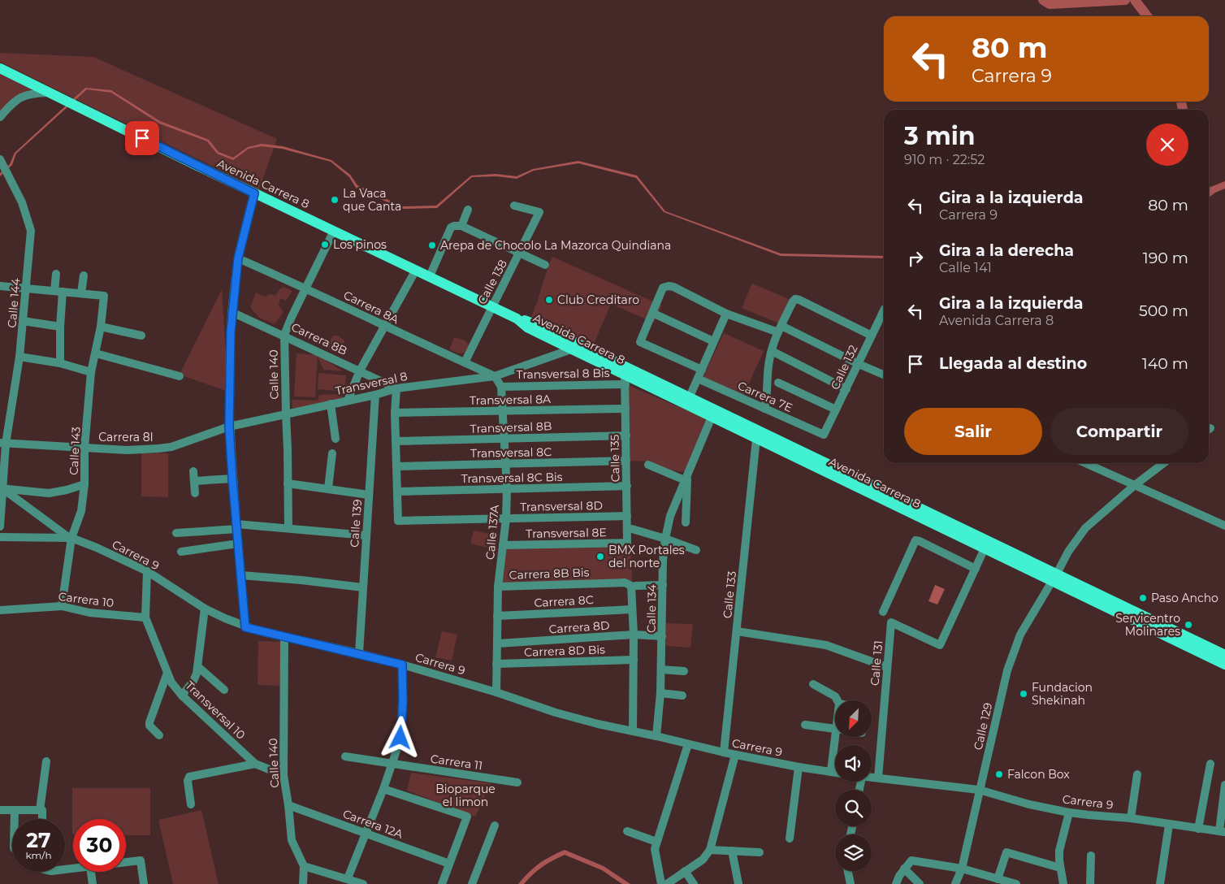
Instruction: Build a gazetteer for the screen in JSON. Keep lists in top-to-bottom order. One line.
{"streets":{"main road":["Avenida Carrera 8"],"street":["Calle 138","Calle 144","Carrera 8A","Carrera 8B","Calle 132","Transversal 8 Bis","Calle 140","Transversal 8","Carrera 7E","Transversal 8A","Transversal 8B","Carrera 8I","Calle 143","Transversal 8C","Calle 135","Transversal 8C Bis","Transversal 8D","Calle 139","Calle 137A","Transversal 8E","Carrera 9","Carrera 8B Bis","Calle 133","Carrera 10","Carrera 8C","Calle 134","Carrera 8D","Carrera 8D Bis","Calle 131","Transversal 10","Calle 129","Carrera 11","Carrera 12A"]},"crossings":[["Avenida Carrera 8","Calle 138"],["Avenida Carrera 8","Transversal 8 Bis"],["Avenida Carrera 8","Calle 140"],["Avenida Carrera 8","Transversal 8"],["Avenida Carrera 8","Calle 135"],["Avenida Carrera 8","Calle 133"],["Avenida Carrera 8","Calle 134"],["Avenida Carrera 8","Calle 129"],["Calle 138","Carrera 8A"],["Calle 144","Carrera 8I"],["Carrera 8A","Calle 140"],["Carrera 8A","Transversal 8"],["Carrera 8A","Calle 137A"],["Carrera 8B","Calle 140"],["Carrera 8B","Transversal 8"],["Calle 132","Carrera 7E"],["Transversal 8 Bis","Calle 135"],["Transversal 8 Bis","Calle 137A"],["Calle 140","Transversal 8"],["Calle 140","Carrera 9"],["Calle 140","Transversal 10"],["Calle 140","Carrera 12A"],["Transversal 8","Carrera 8I"],["Transversal 8","Calle 139"],["Transversal 8","Calle 137A"],["Transversal 8A","Calle 135"],["Transversal 8A","Calle 137A"],["Transversal 8B","Calle 135"],["Transversal 8B","Calle 137A"],["Carrera 8I","Calle 143"],["Calle 143","Carrera 9"],["Calle 143","Carrera 10"],["Transversal 8C","Calle 135"],["Transversal 8C","Calle 137A"],["Calle 135","Transversal 8C Bis"],["Calle 135","Transversal 8D"],["Calle 135","Transversal 8E"],["Transversal 8C Bis","Transversal 8D"],["Transversal 8C Bis","Calle 137A"],["Transversal 8D","Calle 137A"],["Calle 139","Carrera 9"],["Calle 137A","Transversal 8E"],["Calle 137A","Carrera 9"],["Calle 137A","Carrera 8B Bis"],["Calle 137A","Carrera 8C"],["Calle 137A","Carrera 8D"],["Calle 137A","Carrera 8D Bis"],["Carrera 9","Calle 133"],["Carrera 9","Calle 134"],["Carrera 9","Calle 131"],["Carrera 9","Calle 129"],["Carrera 8B Bis","Carrera 8C"],["Carrera 10","Transversal 10"],["Calle 134","Carrera 8D"]],"parks":["Bioparque el limon"],"places":["La Vaca que Canta","Los pinos","Arepa de Chocolo La Mazorca Quindiana","Club Creditaro","BMX Portales del norte","Paso Ancho","Servicentro Molinares","Fundacion Shekinah","Falcon Box"],"north":"bottom left","page":{"turn":["80 m","Carrera 9"],"heading":["3 min","910 m · 22:52"],"list":[{"name":"Gira a la izquierda","note":"Carrera 9","value":"80 m"},{"name":"Gira a la derecha","note":"Calle 141","value":"190 m"},{"name":"Gira a la izquierda","note":"Avenida Carrera 8","value":"500 m"},{"name":"Llegada al destino","value":"140 m"}],"buttons":["Salir","Compartir"],"speed":"27 km/h","limit":"30"}}
